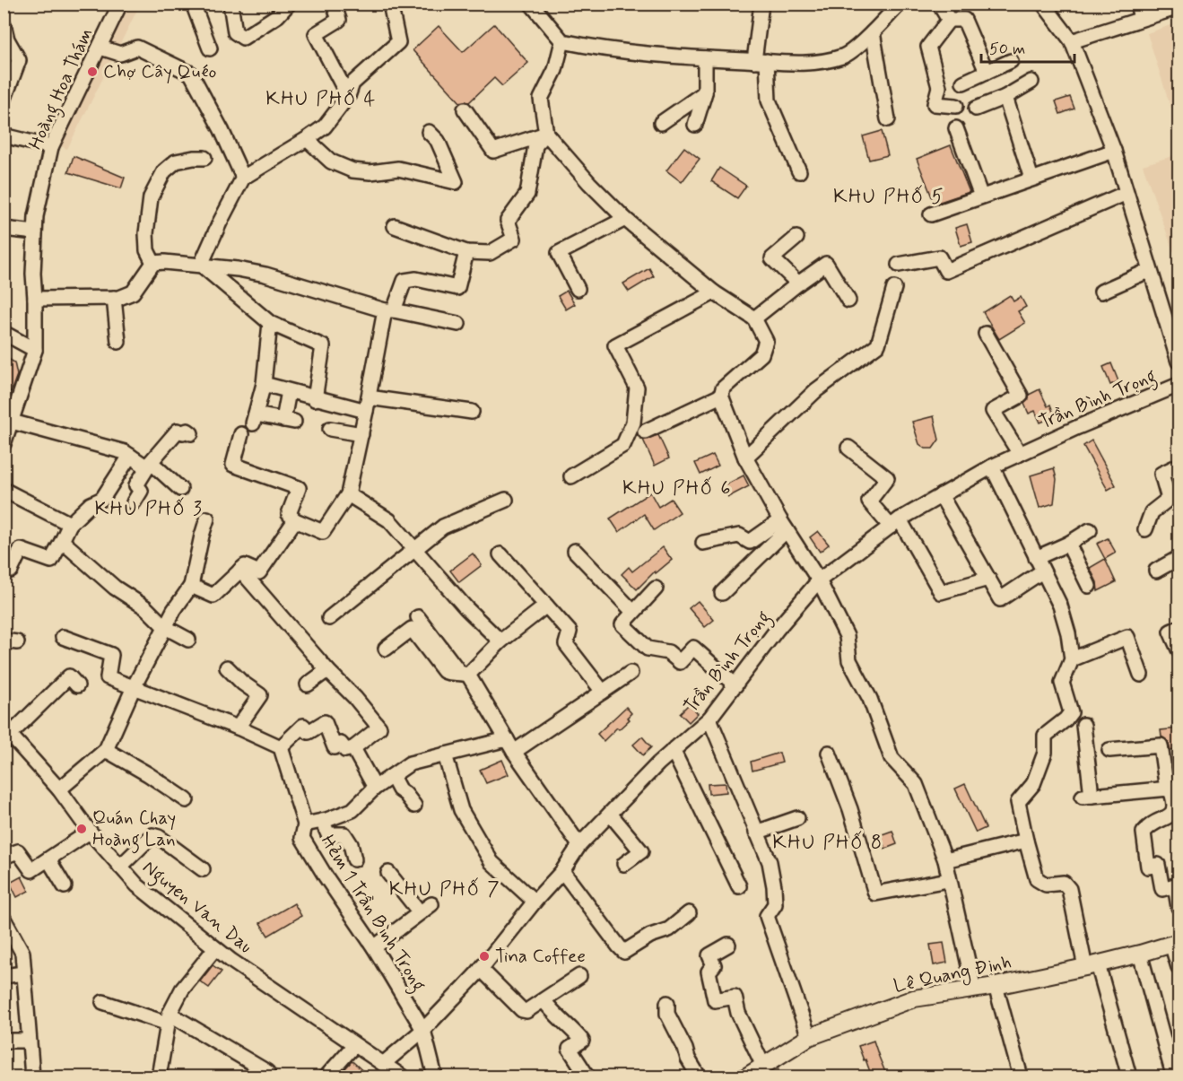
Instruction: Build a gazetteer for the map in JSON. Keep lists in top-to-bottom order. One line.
{"streets":{"main road":["Lê Quang Định"],"street":["Hoàng Hoa Thám","Trần Bình Trọng","Nguyen Van Dau","Hẻm 1 Trần Bình Trọng"]},"crossings":[["Trần Bình Trọng","Nguyen Van Dau"],["Trần Bình Trọng","Hẻm 1 Trần Bình Trọng"]],"districts":["KHU PHỐ 4","KHU PHỐ 5","KHU PHỐ 6","KHU PHỐ 3","KHU PHỐ 8","KHU PHỐ 7"],"places":["Chợ Cây Quéo","Quán Chay Hoàng Lan","Tina Coffee"],"scale_bar":"50 m"}
